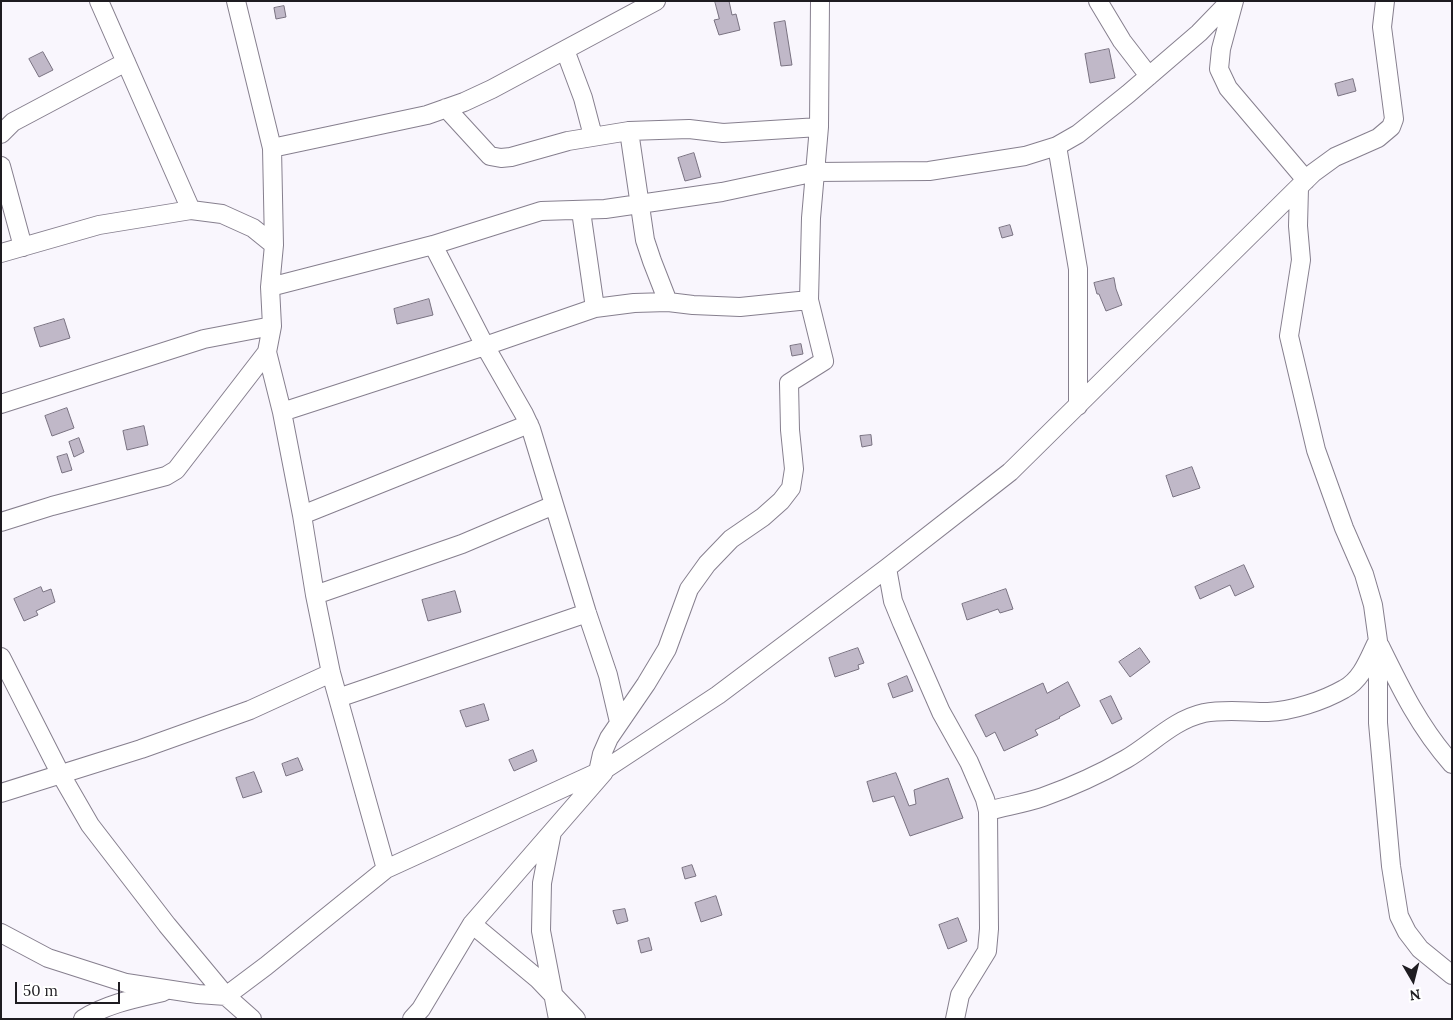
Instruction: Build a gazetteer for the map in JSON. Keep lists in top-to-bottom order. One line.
{"scale_bar":"50 m","north":"bottom"}
